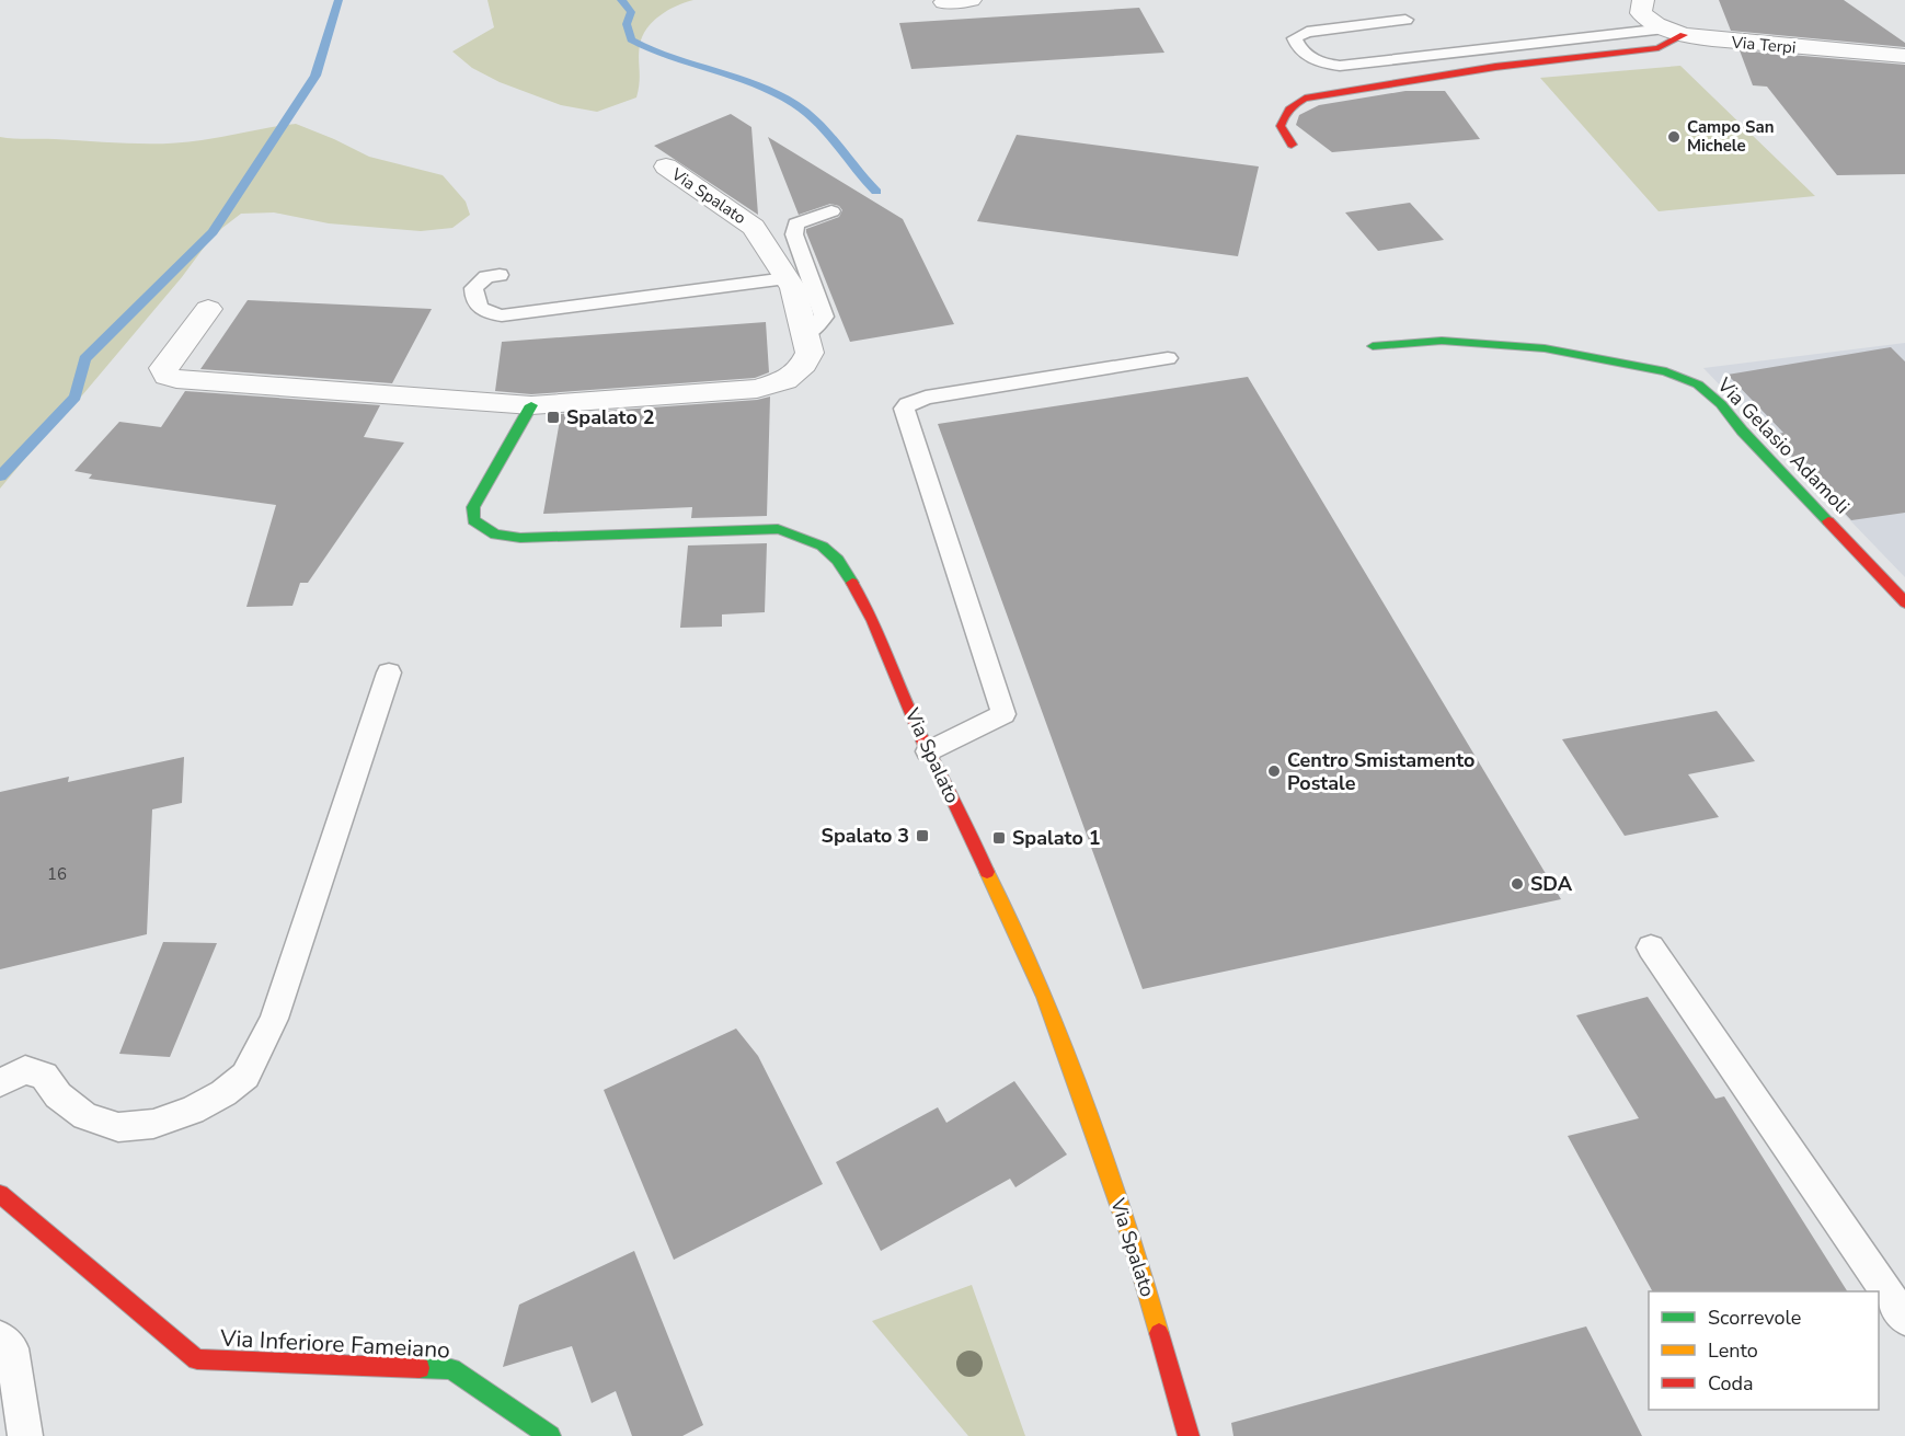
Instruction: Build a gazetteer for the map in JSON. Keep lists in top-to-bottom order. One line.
{"streets":{"street":["Via Terpi","Via Spalato","Via Gelasio Adamoli","Via Inferiore Fameiano"]},"places":{"other":["Campo San Michele","Centro Smistamento Postale","SDA"],"transit":["Spalato 2","Spalato 3","Spalato 1"]},"house_numbers":["16"],"legend":["Scorrevole","Lento","Coda"]}
